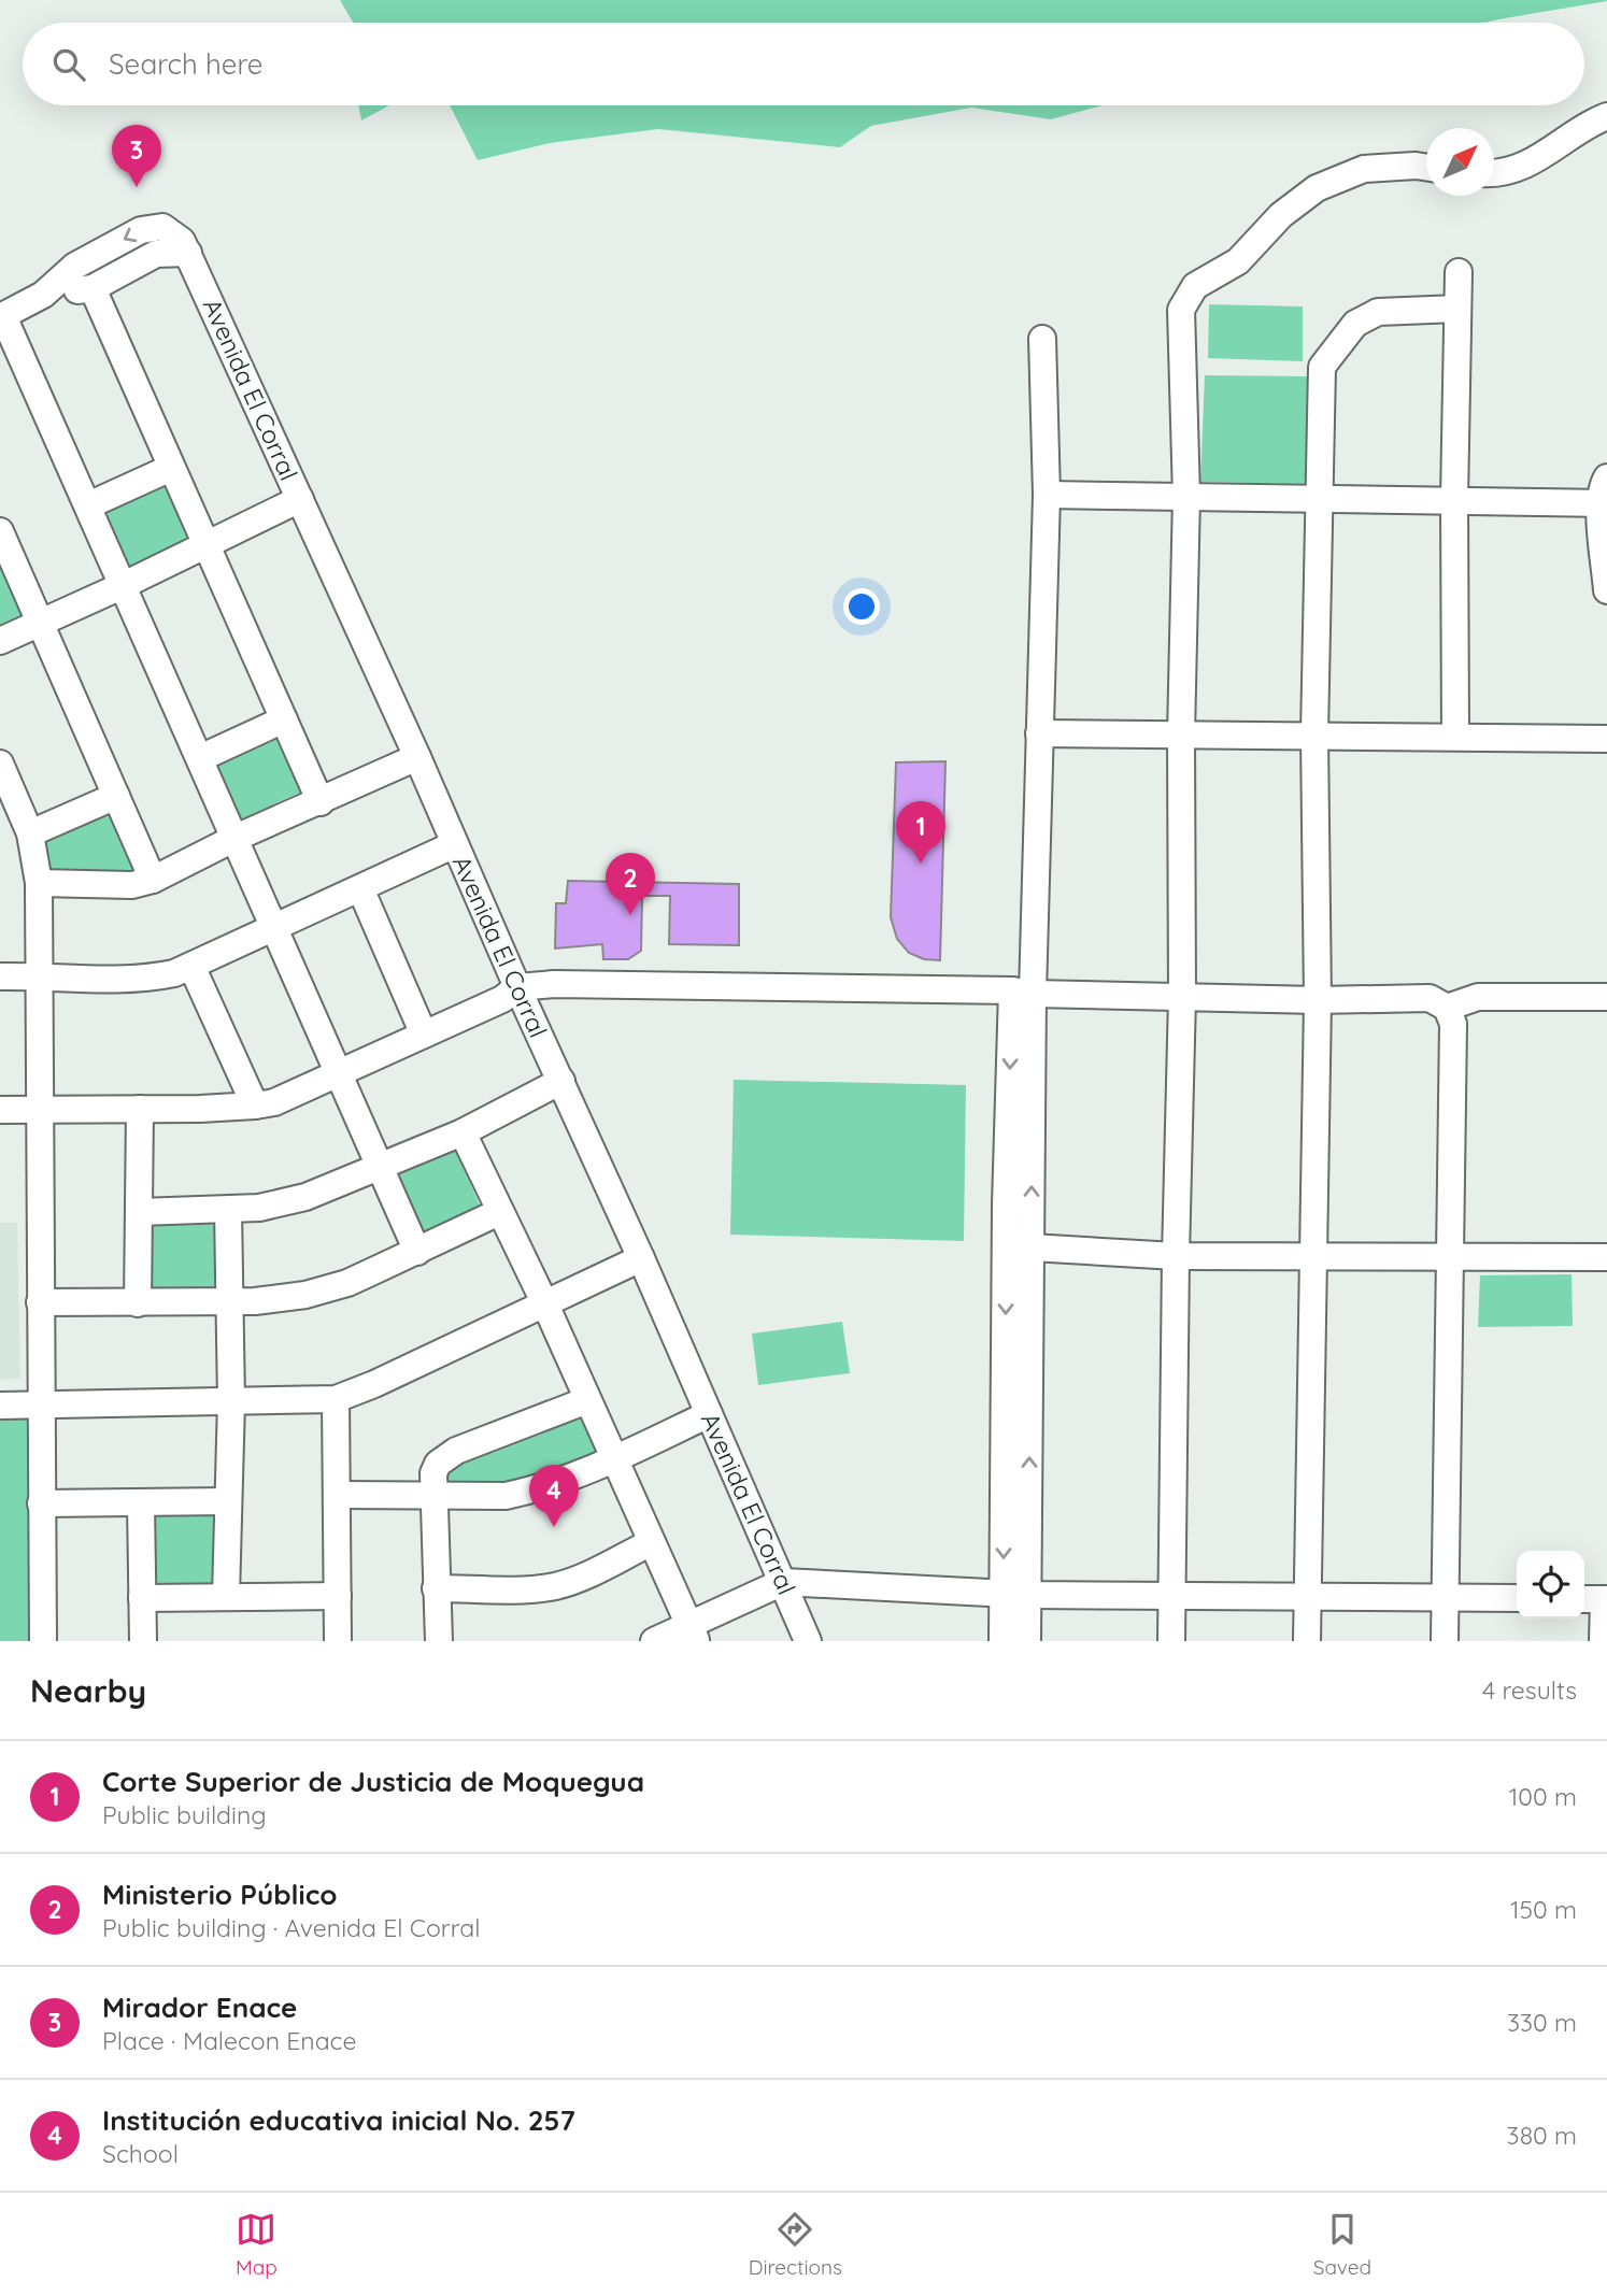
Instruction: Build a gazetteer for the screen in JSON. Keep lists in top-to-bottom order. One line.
{"streets":{"street":["Avenida El Corral"]},"north":"top right","page":{"search":"Search here","pins":["3","1","2","4"],"heading":["Nearby","4 results"],"list":[{"mark":"1","name":"Corte Superior de Justicia de Moquegua","note":"Public building","value":"100 m"},{"mark":"2","name":"Ministerio Público","note":"Public building · Avenida El Corral","value":"150 m"},{"mark":"3","name":"Mirador Enace","note":"Place · Malecon Enace","value":"330 m"},{"mark":"4","name":"Institución educativa inicial No. 257","note":"School","value":"380 m"}],"nav":["Map","Directions","Saved"]}}
